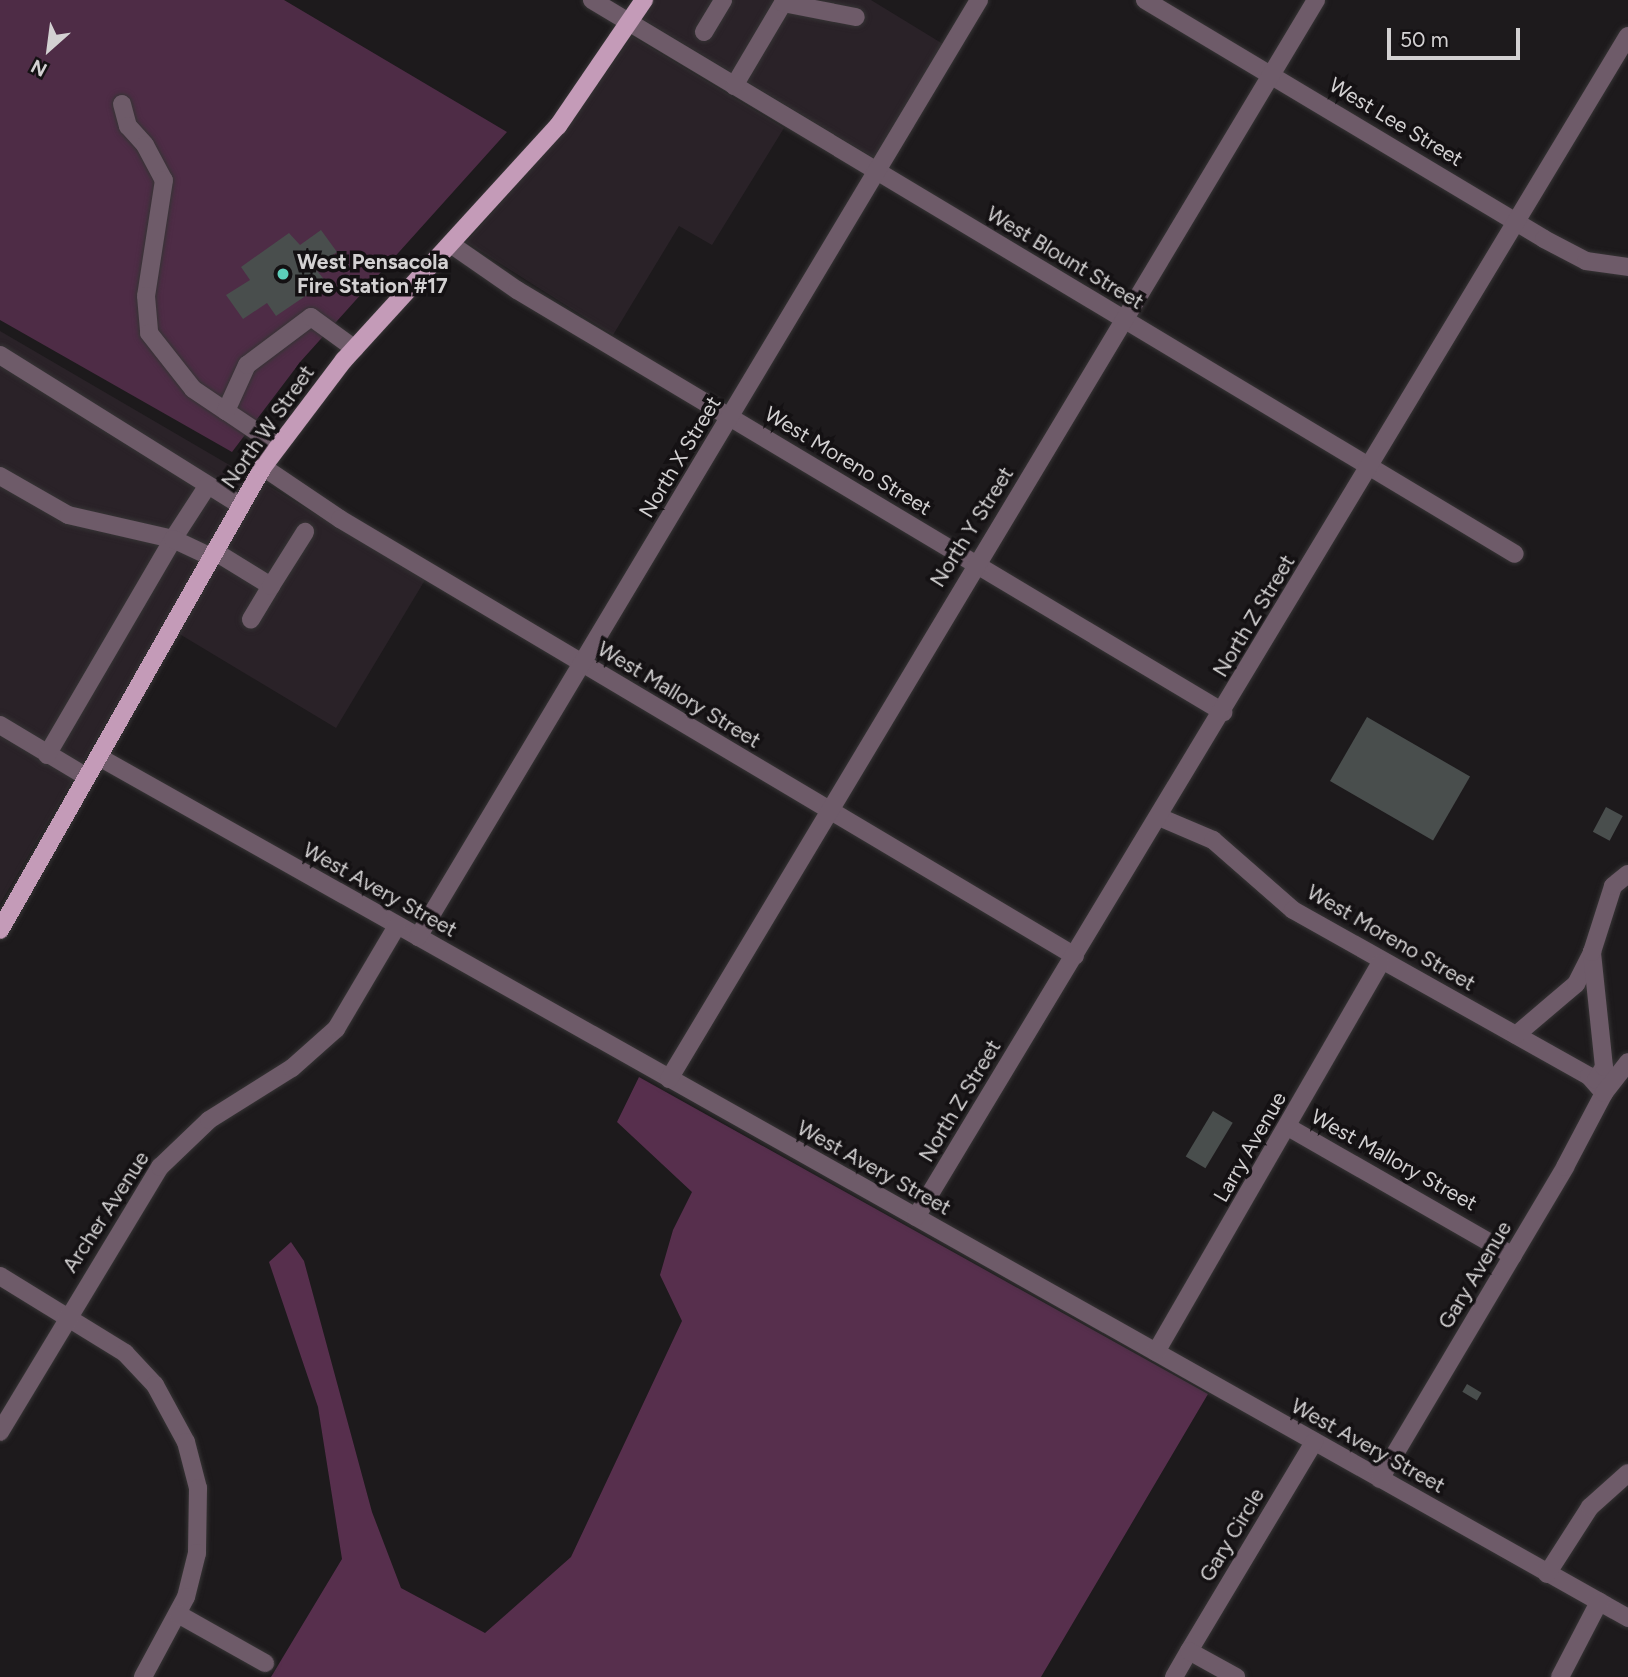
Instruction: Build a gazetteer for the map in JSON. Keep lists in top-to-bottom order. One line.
{"streets":{"main road":["North W Street"],"street":["West Lee Street","West Blount Street","North X Street","West Moreno Street","North Y Street","North Z Street","West Mallory Street","West Avery Street","Larry Avenue","Archer Avenue","Gary Avenue","Gary Circle"]},"crossings":[["West Lee Street","North Y Street"],["West Lee Street","North Z Street"],["West Blount Street","North W Street"],["West Blount Street","North X Street"],["West Blount Street","North Y Street"],["West Blount Street","North Z Street"],["North W Street","West Moreno Street"],["North W Street","West Mallory Street"],["North W Street","West Avery Street"],["North X Street","West Moreno Street"],["North X Street","West Mallory Street"],["North X Street","West Avery Street"],["West Moreno Street","North Y Street"],["West Moreno Street","North Z Street"],["West Moreno Street","Larry Avenue"],["West Moreno Street","Gary Avenue"],["North Y Street","West Mallory Street"],["North Y Street","West Avery Street"],["North Z Street","West Mallory Street"],["North Z Street","West Avery Street"],["West Mallory Street","Larry Avenue"],["West Mallory Street","Gary Avenue"],["West Avery Street","Larry Avenue"],["West Avery Street","Archer Avenue"],["West Avery Street","Gary Avenue"],["West Avery Street","Gary Circle"]],"places":["West Pensacola Fire Station #17"],"scale_bar":"50 m","north":"bottom left"}
